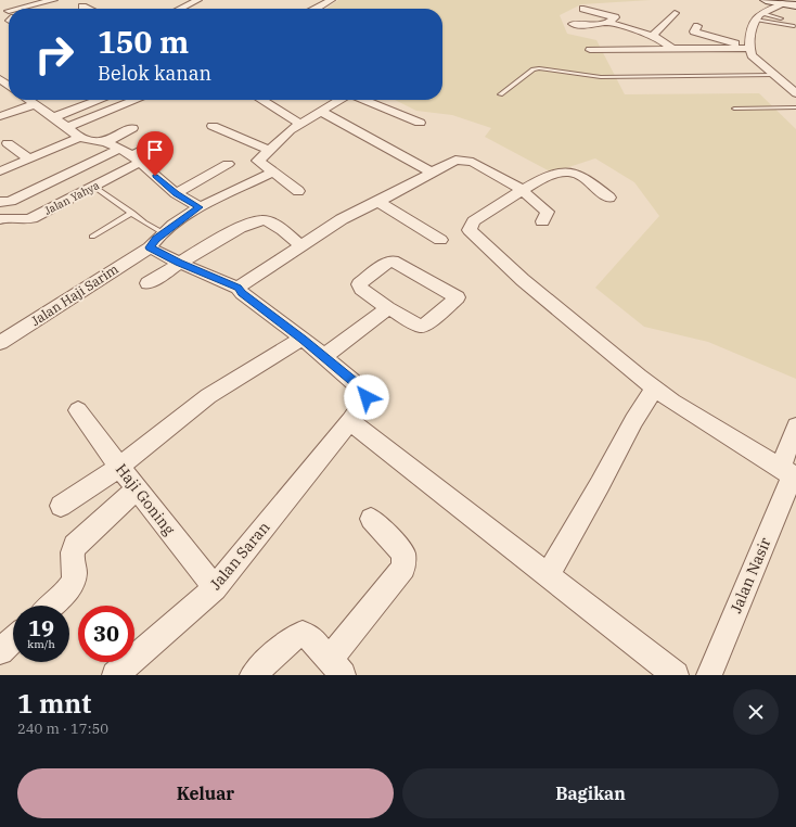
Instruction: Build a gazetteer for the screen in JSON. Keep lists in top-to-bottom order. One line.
{"streets":{"street":["Jalan Yahya","Jalan Haji Sarim","Haji Goning","Jalan Saran","Jalan Nasir"]},"crossings":[["Haji Goning","Jalan Saran"]],"page":{"turn":["150 m","Belok kanan"],"speed":"19 km/h","limit":"30","heading":["1 mnt","240 m · 17:50"],"buttons":["Keluar","Bagikan"]}}
